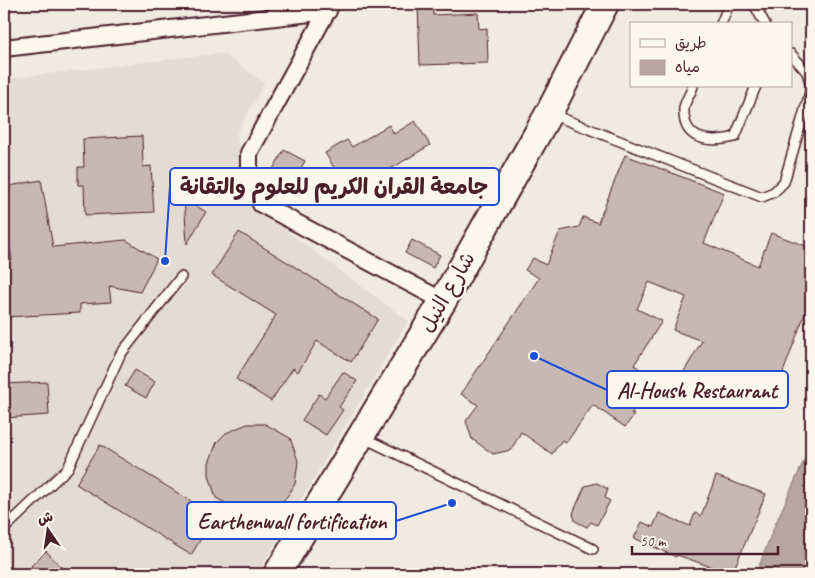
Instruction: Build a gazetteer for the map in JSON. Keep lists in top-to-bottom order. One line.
{"streets":{"main road":["شارع النيل"]},"places":["جامعة القران الكريم للعلوم والتقانة","Al-Housh Restaurant","Earthenwall fortification"],"legend":["طريق","مياه"],"scale_bar":"50 m","north":"top"}
